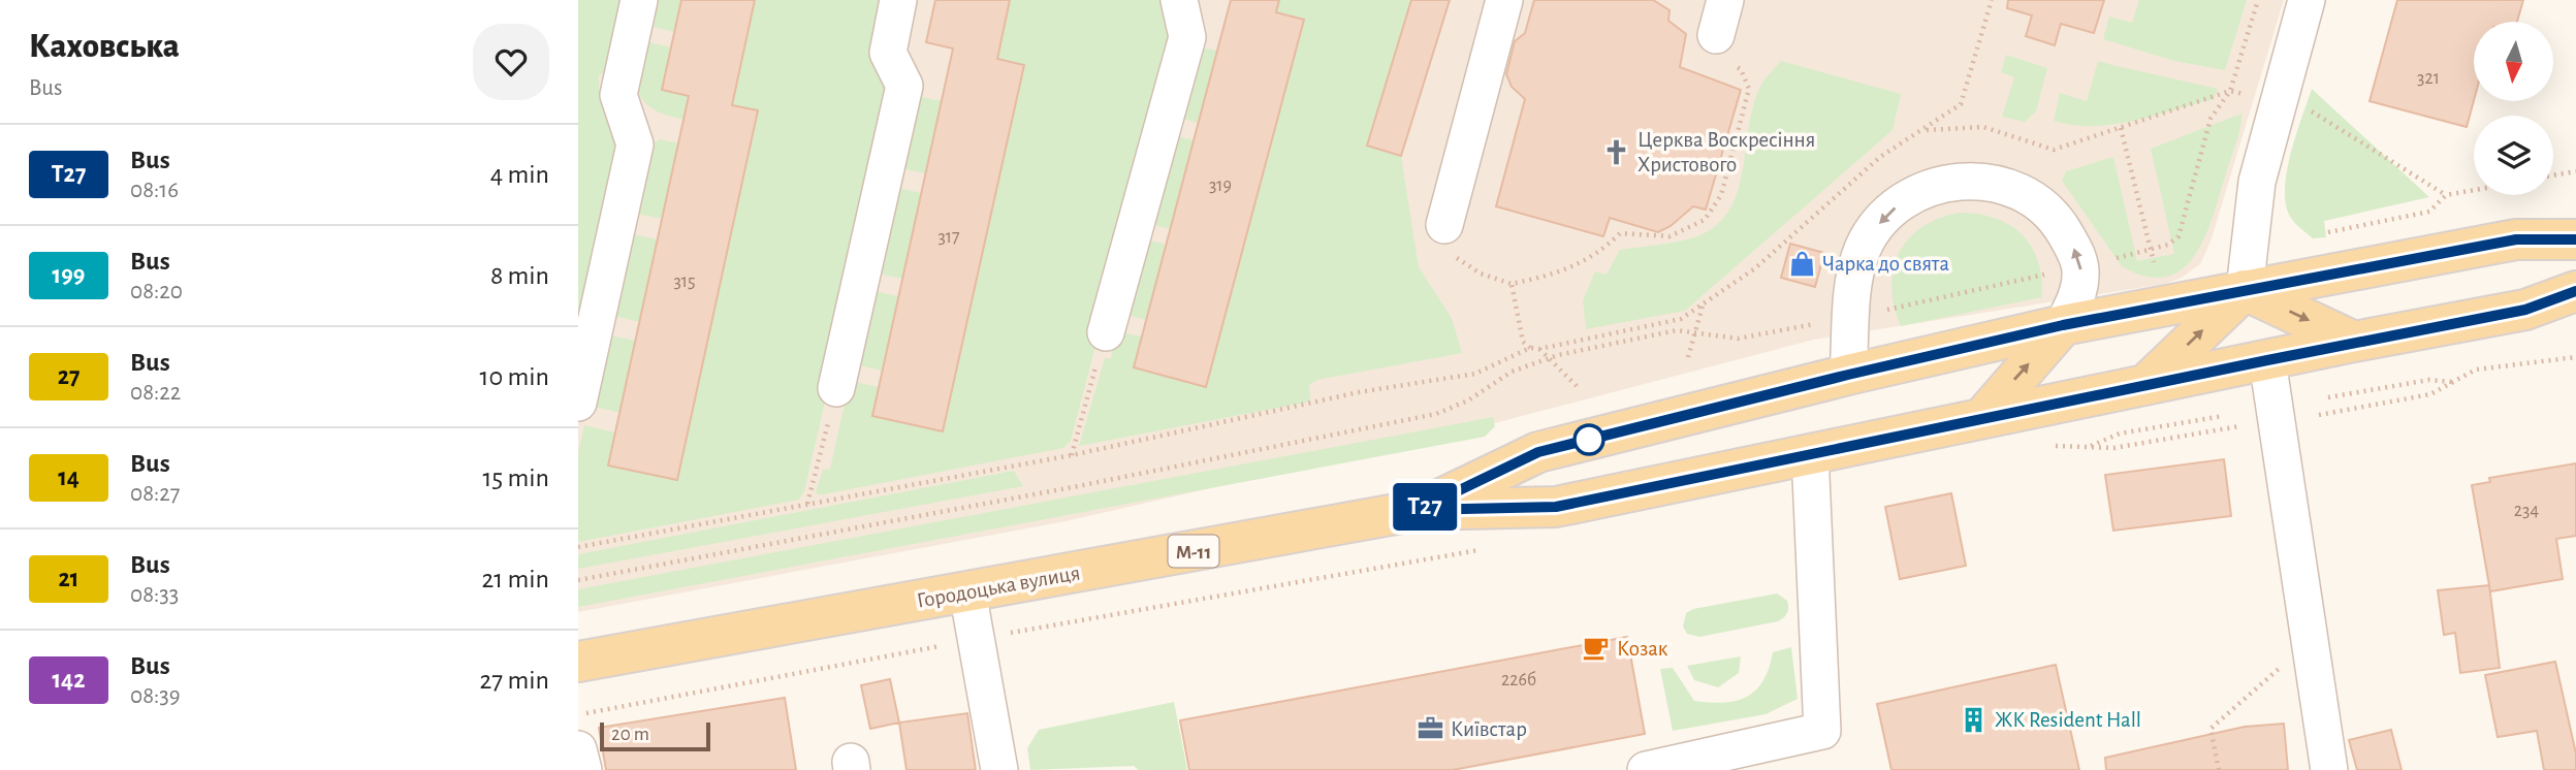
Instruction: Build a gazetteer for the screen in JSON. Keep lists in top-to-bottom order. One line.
{"streets":{"main road":["М-11","Городоцька вулиця"]},"places":{"church":["Церква Воскресіння Христового"],"shop":["Чарка до свята"],"cafe":["Козак"],"building":["ЖК Resident Hall"],"office":["Київстар"]},"lines":["bus line Т27"],"house_numbers":["321","319","317","315","234","226б"],"scale_bar":"20 m","north":"bottom","page":{"heading":["Каховська","Bus"],"on_map":"Т27","list":[{"mark":"Т27","name":"Bus","note":"08:16","value":"4 min"},{"mark":"199","name":"Bus","note":"08:20","value":"8 min"},{"mark":"27","name":"Bus","note":"08:22","value":"10 min"},{"mark":"14","name":"Bus","note":"08:27","value":"15 min"},{"mark":"21","name":"Bus","note":"08:33","value":"21 min"},{"mark":"142","name":"Bus","note":"08:39","value":"27 min"}],"scale":"20 m"}}
